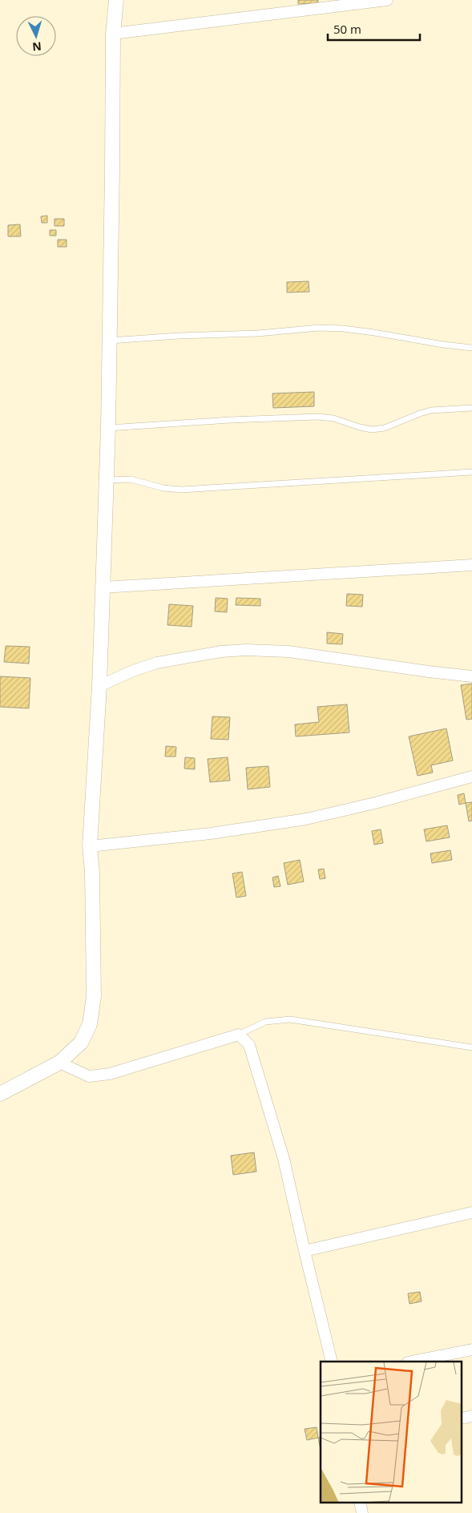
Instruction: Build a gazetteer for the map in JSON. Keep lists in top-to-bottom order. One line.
{"scale_bar":"50 m","north":"bottom"}
